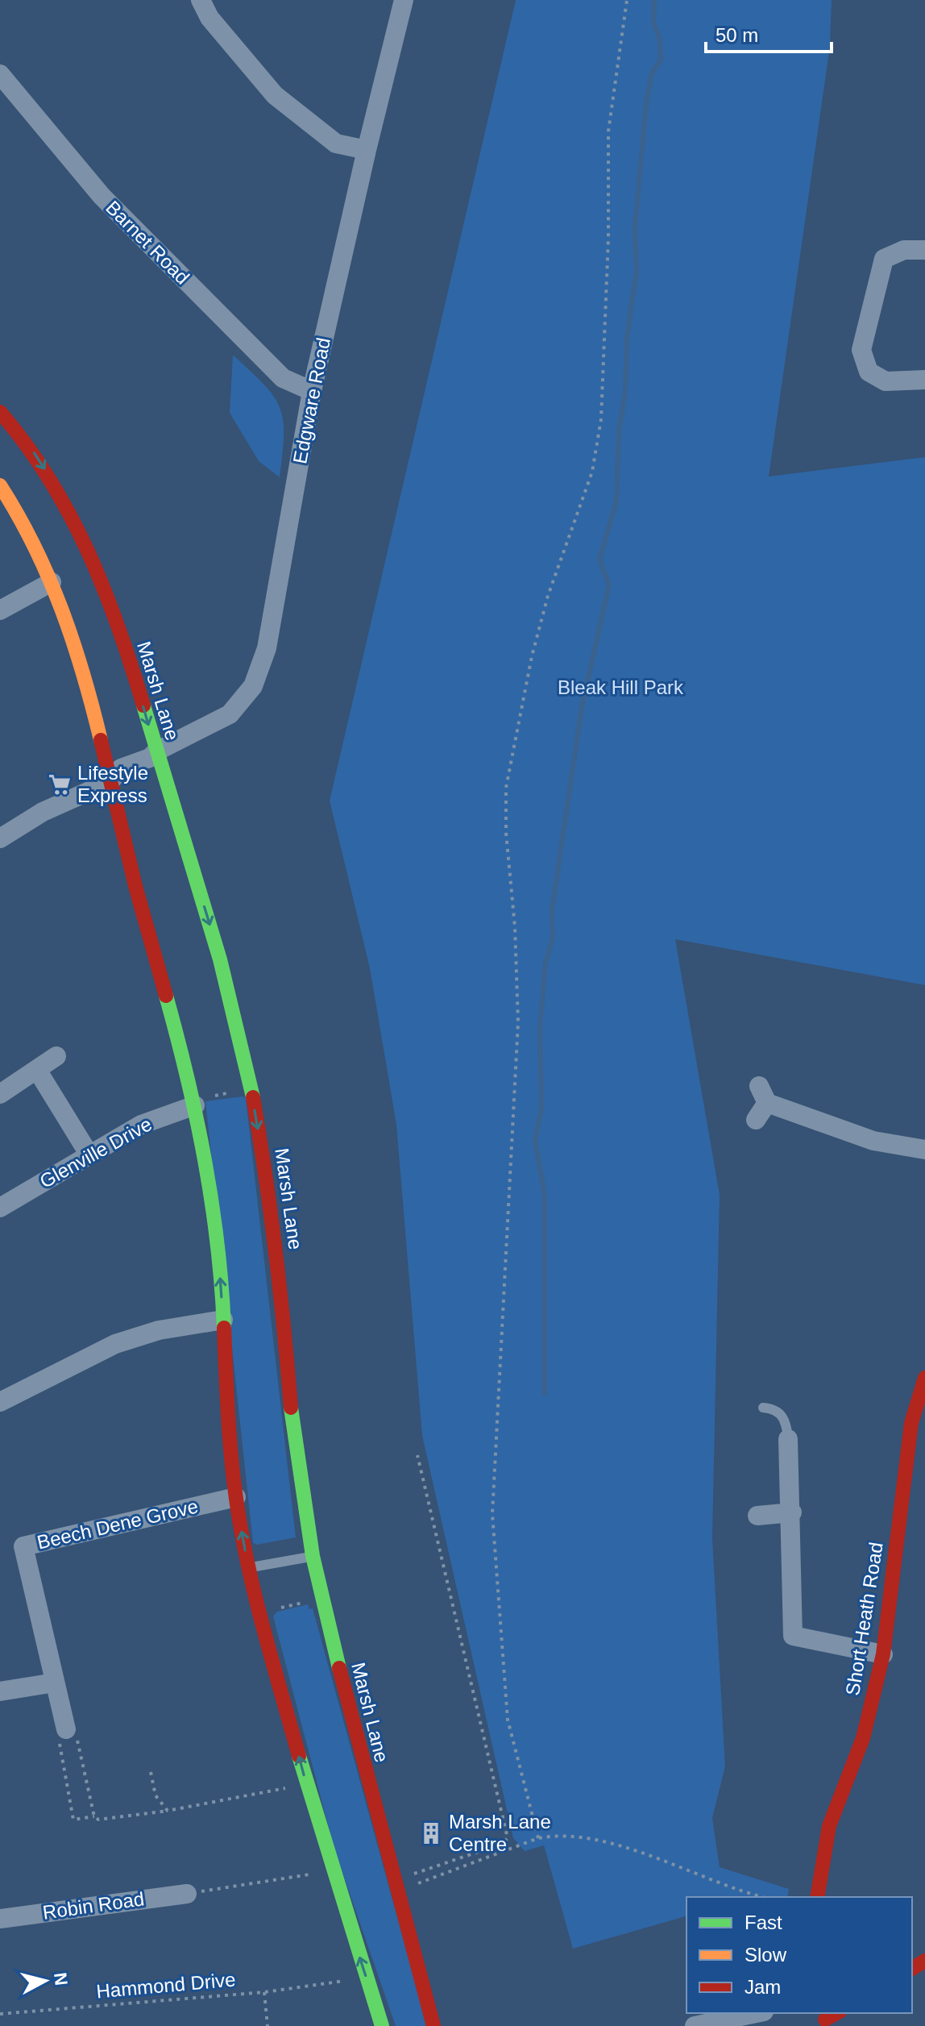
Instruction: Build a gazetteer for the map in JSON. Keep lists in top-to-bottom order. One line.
{"streets":{"main road":["Marsh Lane","Short Heath Road"],"street":["Barnet Road","Edgware Road","Glenville Drive","Beech Dene Grove","Robin Road"],"path":["Hammond Drive"]},"crossings":[["Barnet Road","Edgware Road"],["Edgware Road","Marsh Lane"]],"parks":["Bleak Hill Park"],"places":{"supermarket":["Lifestyle Express"],"building":["Marsh Lane Centre"]},"legend":["Fast","Slow","Jam"],"scale_bar":"50 m","north":"right"}
